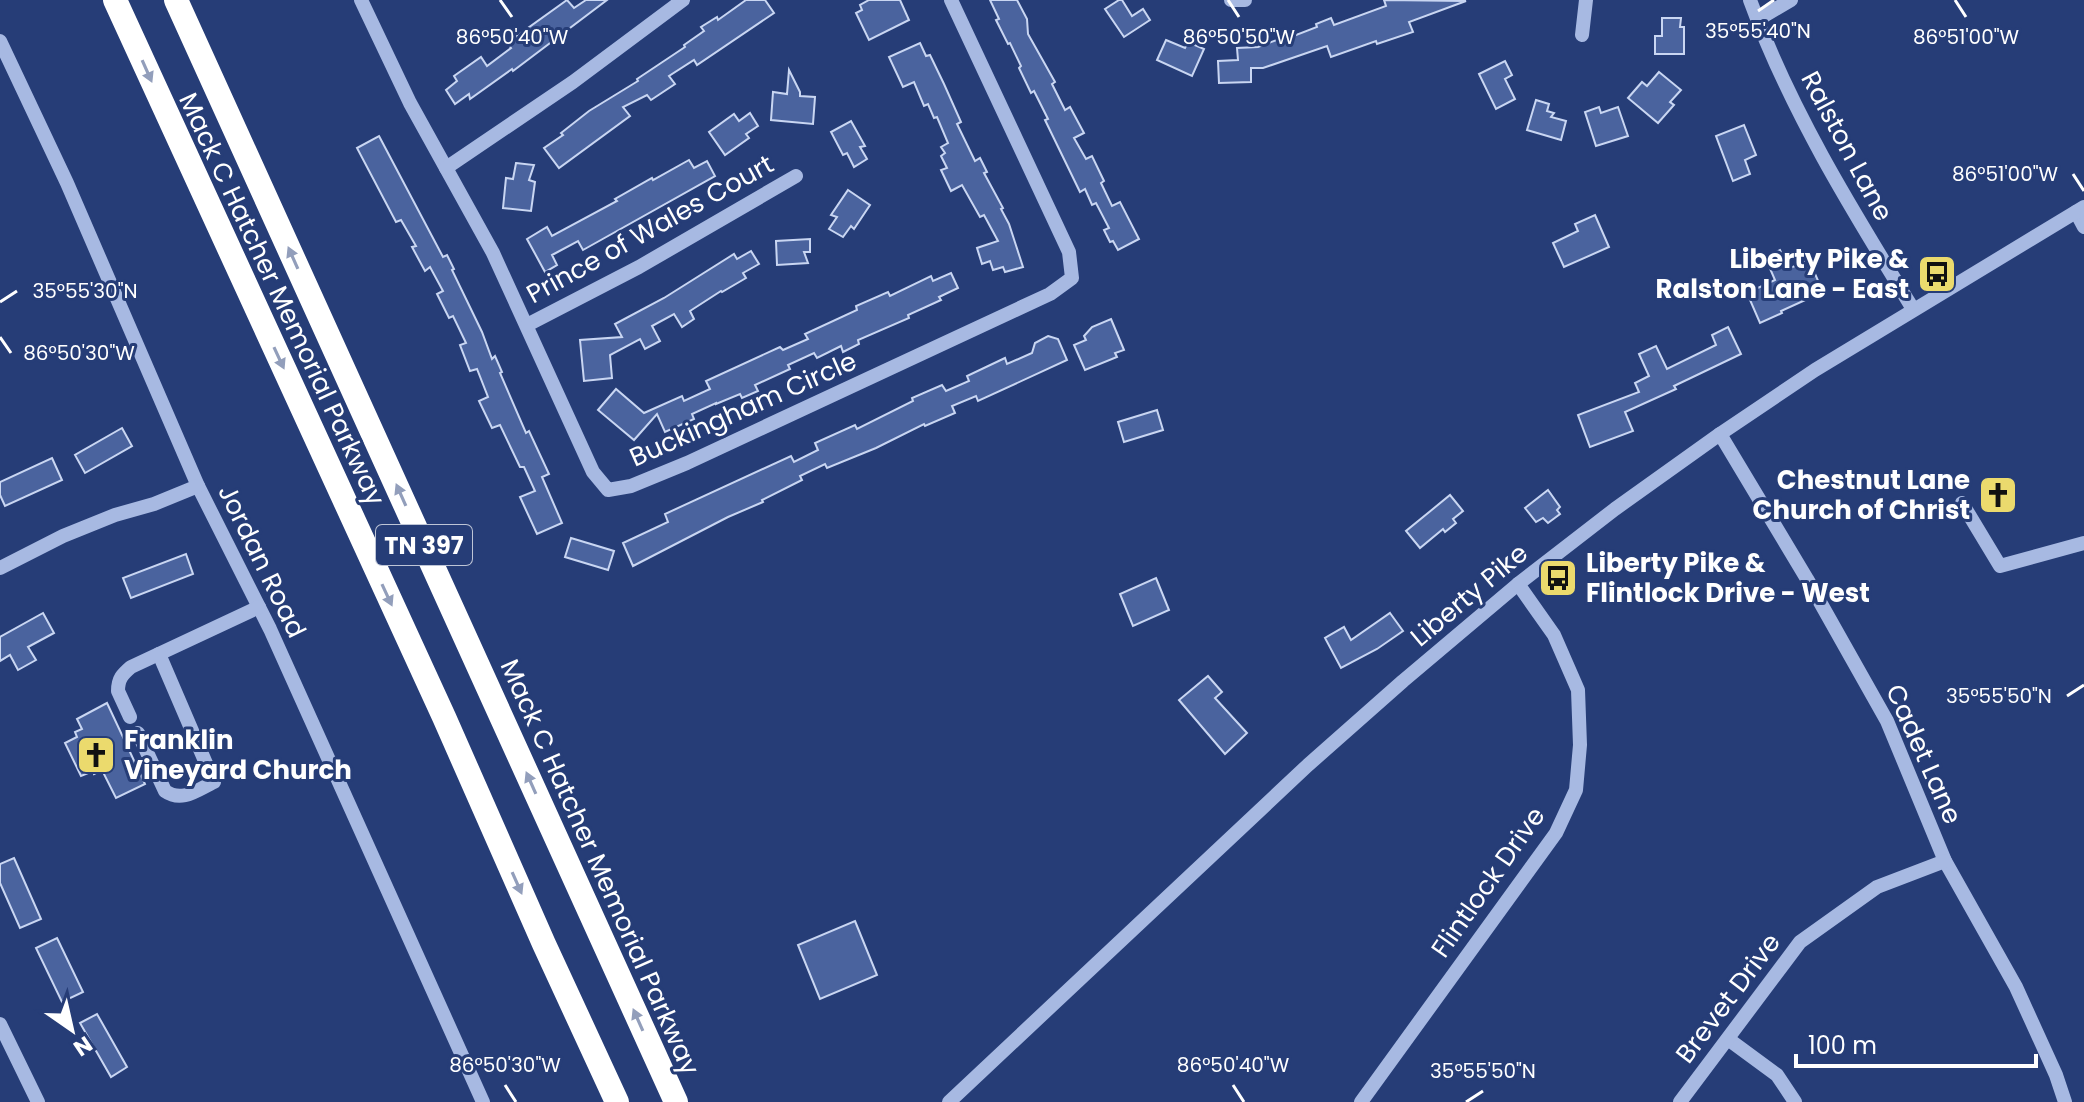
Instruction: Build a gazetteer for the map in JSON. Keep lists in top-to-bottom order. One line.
{"streets":{"highway":["Mack C Hatcher Memorial Parkway","TN 397"],"street":["Ralston Lane","Prince of Wales Court","Buckingham Circle","Jordan Road","Liberty Pike","Cadet Lane","Flintlock Drive","Brevet Drive"]},"crossings":[["Ralston Lane","Liberty Pike"],["Prince of Wales Court","Buckingham Circle"],["Liberty Pike","Cadet Lane"],["Liberty Pike","Flintlock Drive"],["Cadet Lane","Brevet Drive"]],"places":{"bus stop":["Liberty Pike & Ralston Lane - East","Liberty Pike & Flintlock Drive - West"],"church":["Chestnut Lane Church of Christ","Franklin Vineyard Church"]},"scale_bar":"100 m","north":"bottom right","coordinates":["35°55'40\"N","86°50'40\"W","86°50'50\"W","86°51'00\"W","35°55'30\"N","86°50'30\"W","35°55'50\"N"]}
